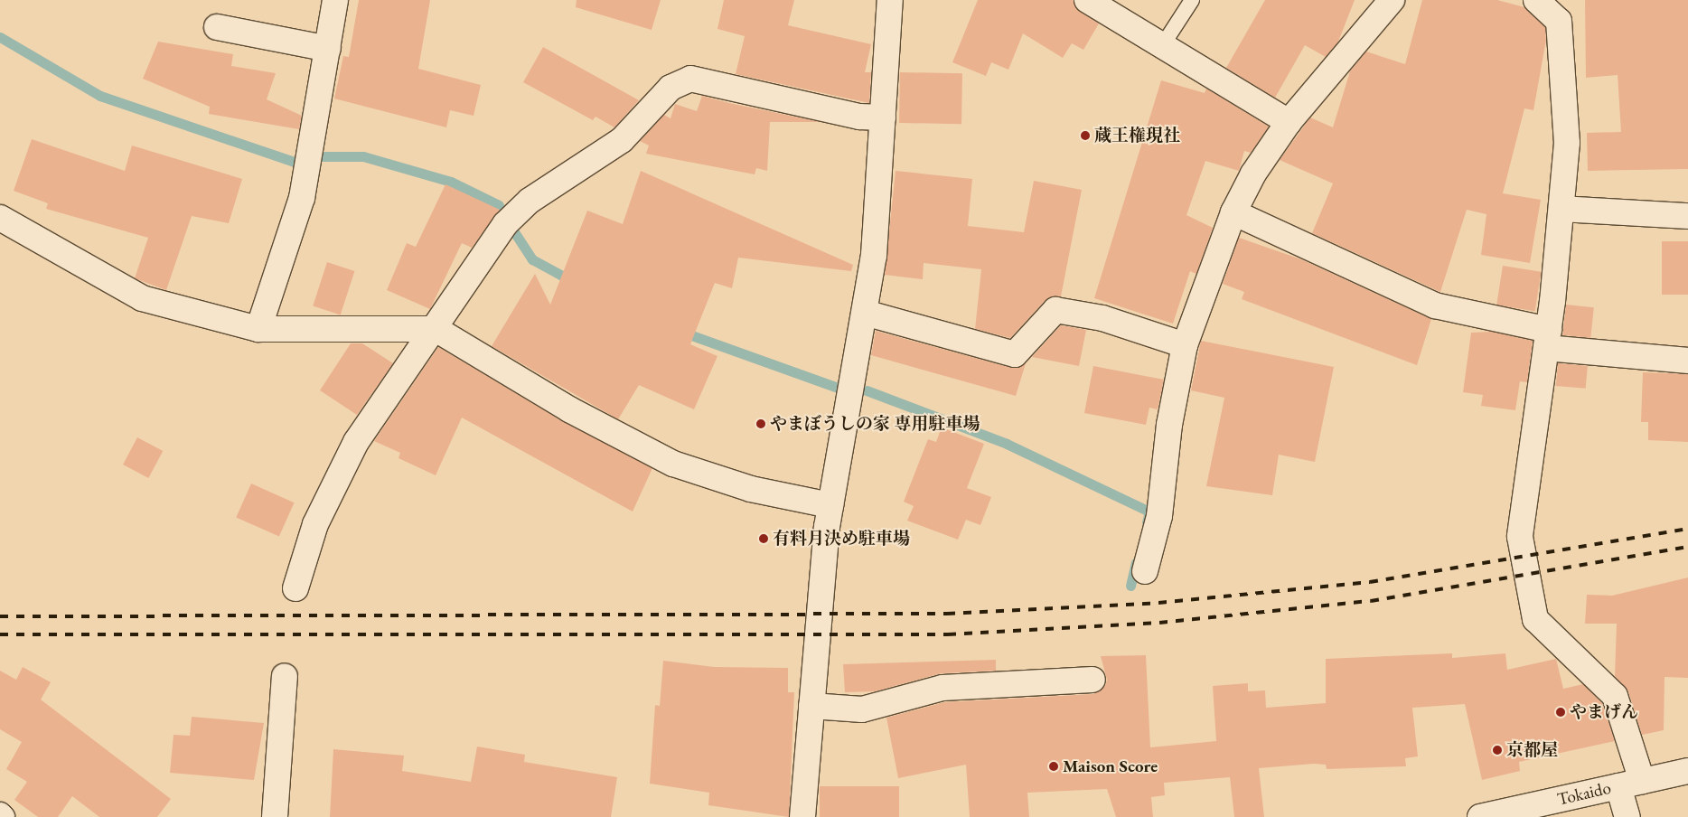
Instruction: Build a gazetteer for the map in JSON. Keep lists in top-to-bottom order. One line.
{"streets":{"street":["Tokaido"]},"places":["蔵王権現社","やまぼうしの家 専用駐車場","有料月決め駐車場","やまげん","京都屋","Maison Score"]}
